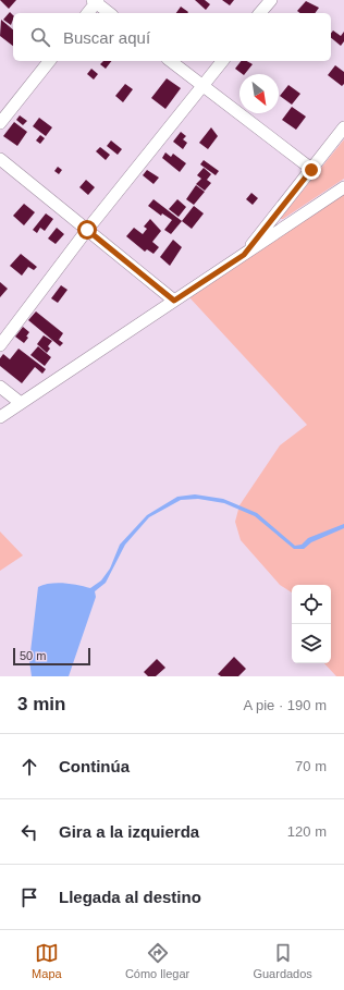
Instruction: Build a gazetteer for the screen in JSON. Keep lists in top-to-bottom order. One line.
{"scale_bar":"50 m","north":"bottom right","page":{"search":"Buscar aquí","scale":"50 m","heading":["3 min","A pie · 190 m"],"list":[["Continúa","70 m"],["Gira a la izquierda","120 m"],"Llegada al destino"],"nav":["Mapa","Cómo llegar","Guardados"]}}
